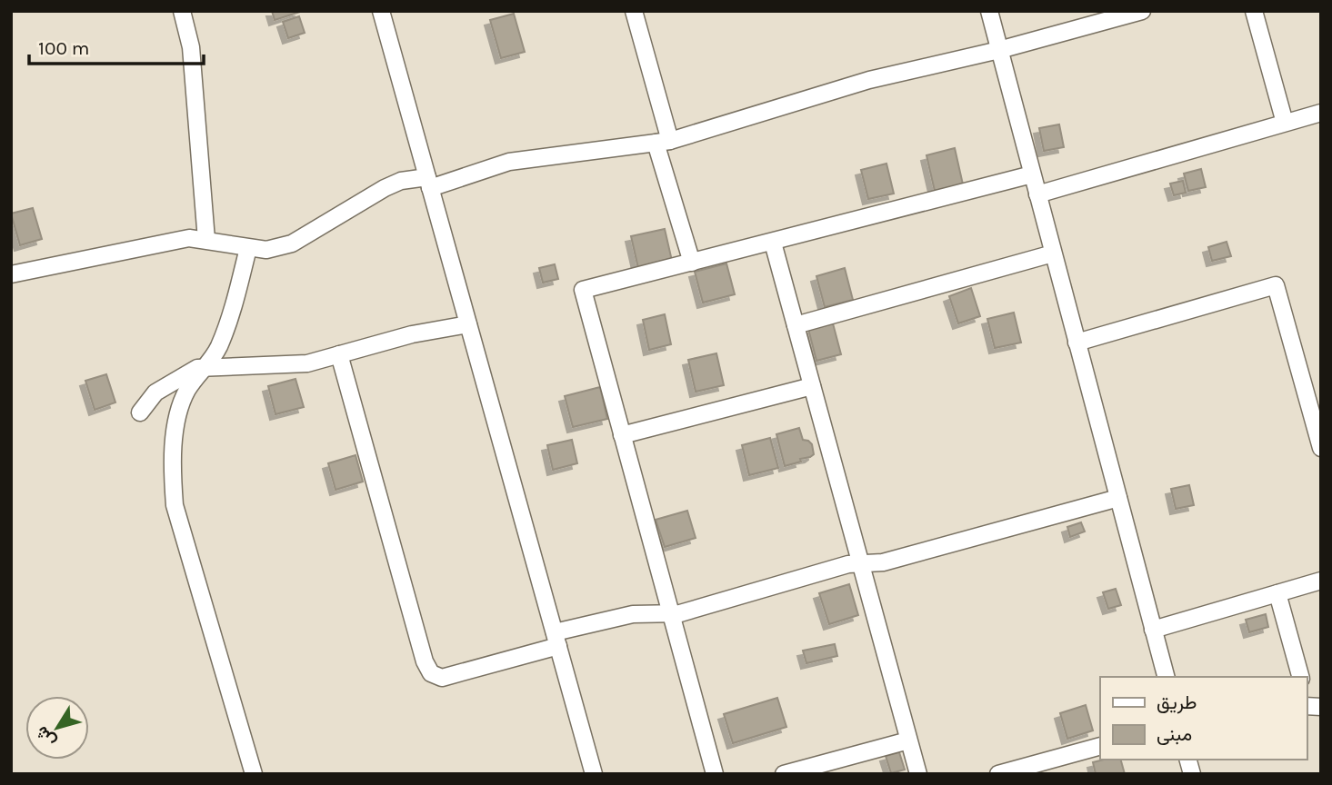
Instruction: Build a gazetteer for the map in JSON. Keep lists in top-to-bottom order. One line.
{"legend":["طريق","مبنى"],"scale_bar":"100 m","north":"bottom left"}
